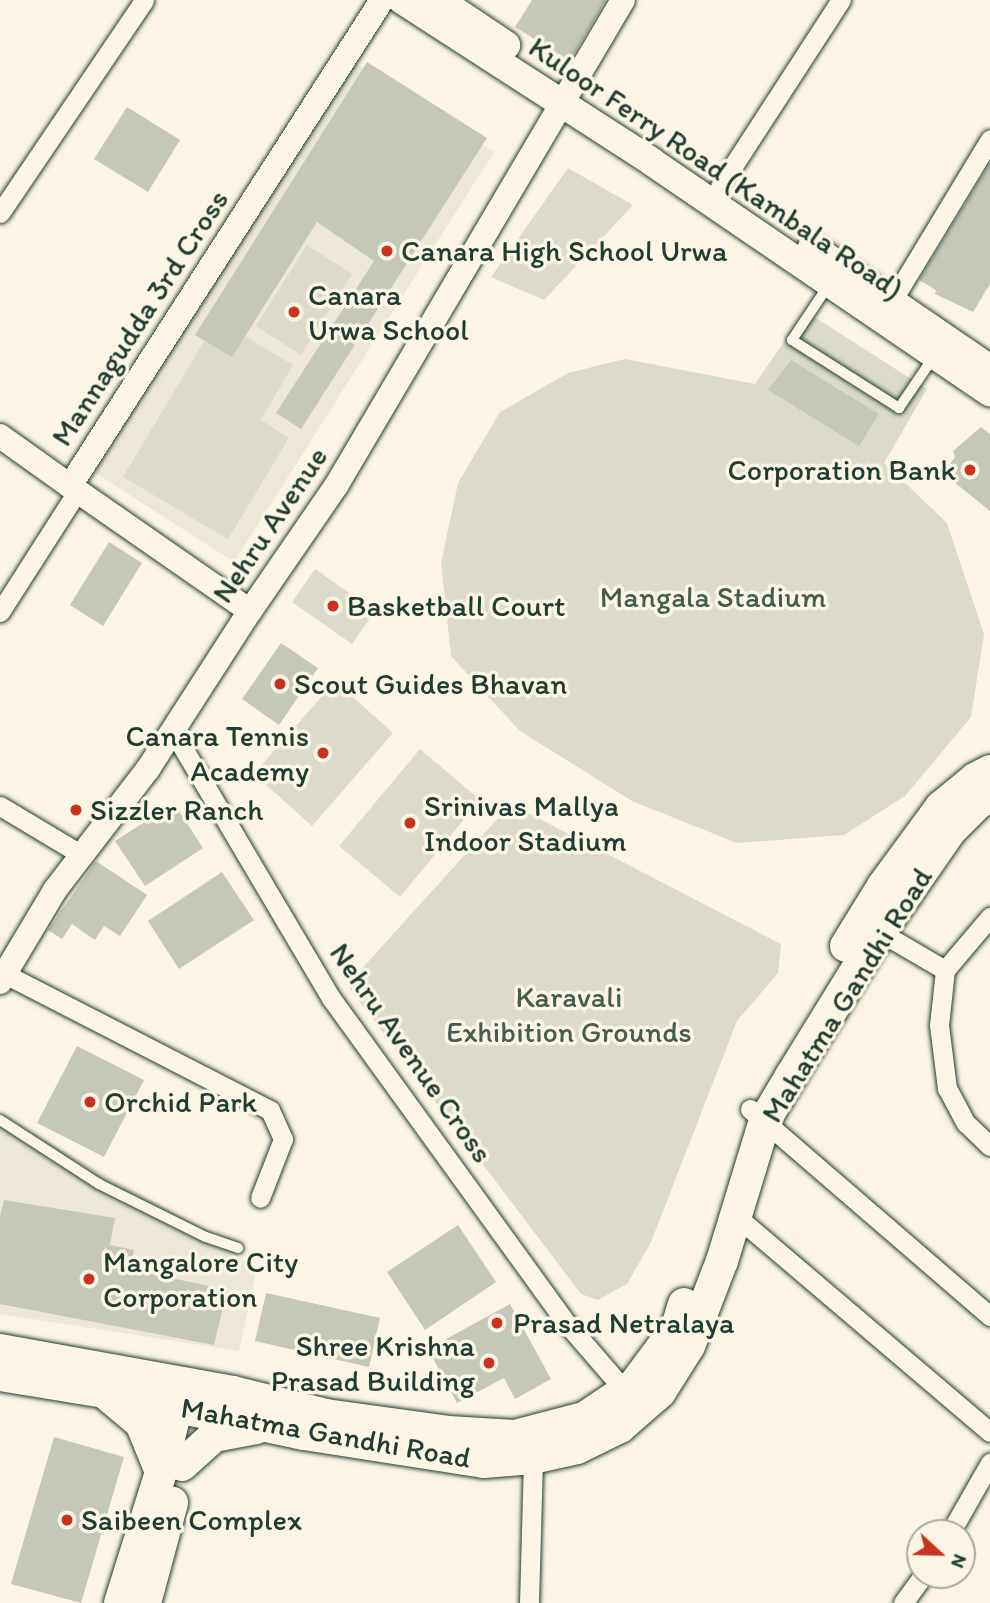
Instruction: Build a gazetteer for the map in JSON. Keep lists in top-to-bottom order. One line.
{"streets":{"main road":["Kuloor Ferry Road (Kambala Road)","Mahatma Gandhi Road"],"street":["Mannagudda 3rd Cross","Nehru Avenue","Nehru Avenue Cross"]},"crossings":[["Kuloor Ferry Road (Kambala Road)","Nehru Avenue"],["Mannagudda 3rd Cross","Nehru Avenue"],["Nehru Avenue","Nehru Avenue Cross"],["Mahatma Gandhi Road","Nehru Avenue Cross"]],"parks":["Mangala Stadium","Karavali Exhibition Grounds"],"places":["Canara High School Urwa","Canara Urwa School","Corporation Bank","Basketball Court","Scout Guides Bhavan","Canara Tennis Academy","Sizzler Ranch","Srinivas Mallya Indoor Stadium","Orchid Park","Mangalore City Corporation","Prasad Netralaya","Shree Krishna Prasad Building","Saibeen Complex"],"north":"right"}
